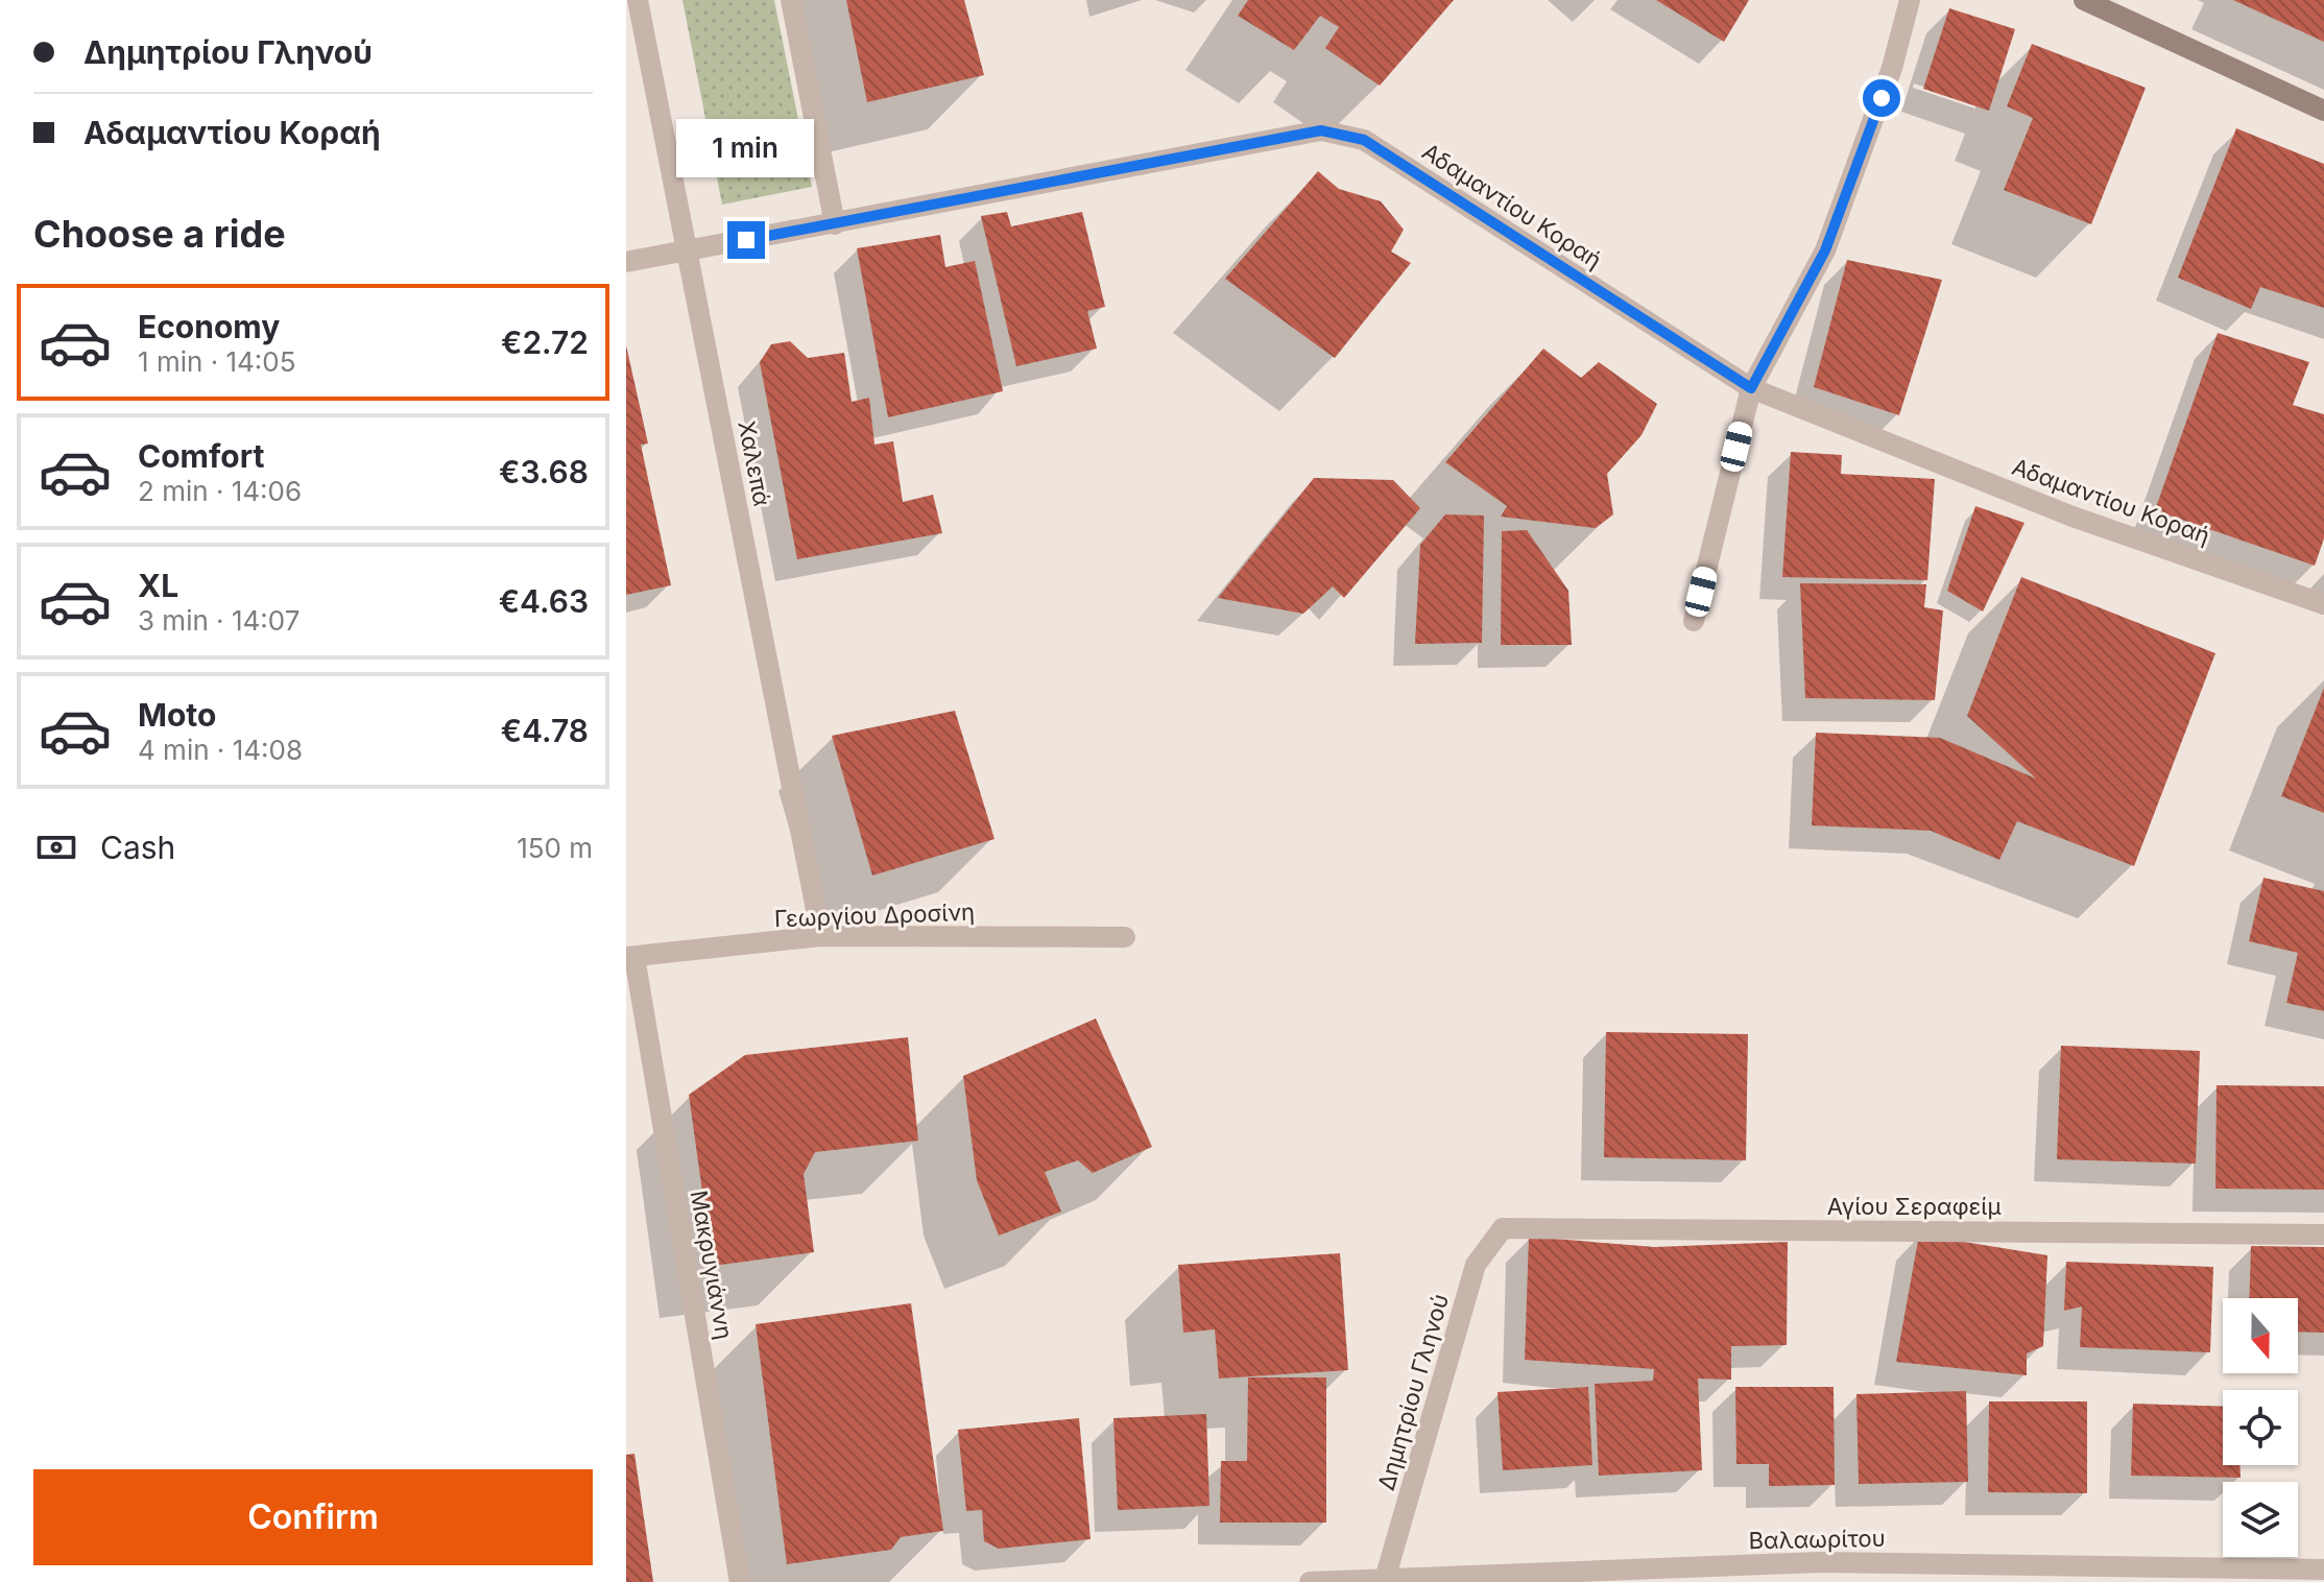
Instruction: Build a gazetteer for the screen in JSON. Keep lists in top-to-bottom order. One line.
{"streets":{"street":["Αδαμαντίου Κοραή","Χαλεπά","Γεωργίου Δροσίνη","Αγίου Σεραφείμ","Μακρυγιάννη","Δημητρίου Γληνού","Βαλαωρίτου"]},"crossings":[["Αδαμαντίου Κοραή","Χαλεπά"],["Χαλεπά","Γεωργίου Δροσίνη"],["Γεωργίου Δροσίνη","Μακρυγιάννη"],["Αγίου Σεραφείμ","Δημητρίου Γληνού"],["Δημητρίου Γληνού","Βαλαωρίτου"]],"north":"bottom","page":{"banner":["Δημητρίου Γληνού","Αδαμαντίου Κοραή"],"bubble":"1 min","heading":"Choose a ride","list":[{"name":"Economy","note":"1 min · 14:05","value":"€2.72"},{"name":"Comfort","note":"2 min · 14:06","value":"€3.68"},{"name":"XL","note":"3 min · 14:07","value":"€4.63"},{"name":"Moto","note":"4 min · 14:08","value":"€4.78"}],"pay":["Cash","150 m"],"buttons":"Confirm"}}
